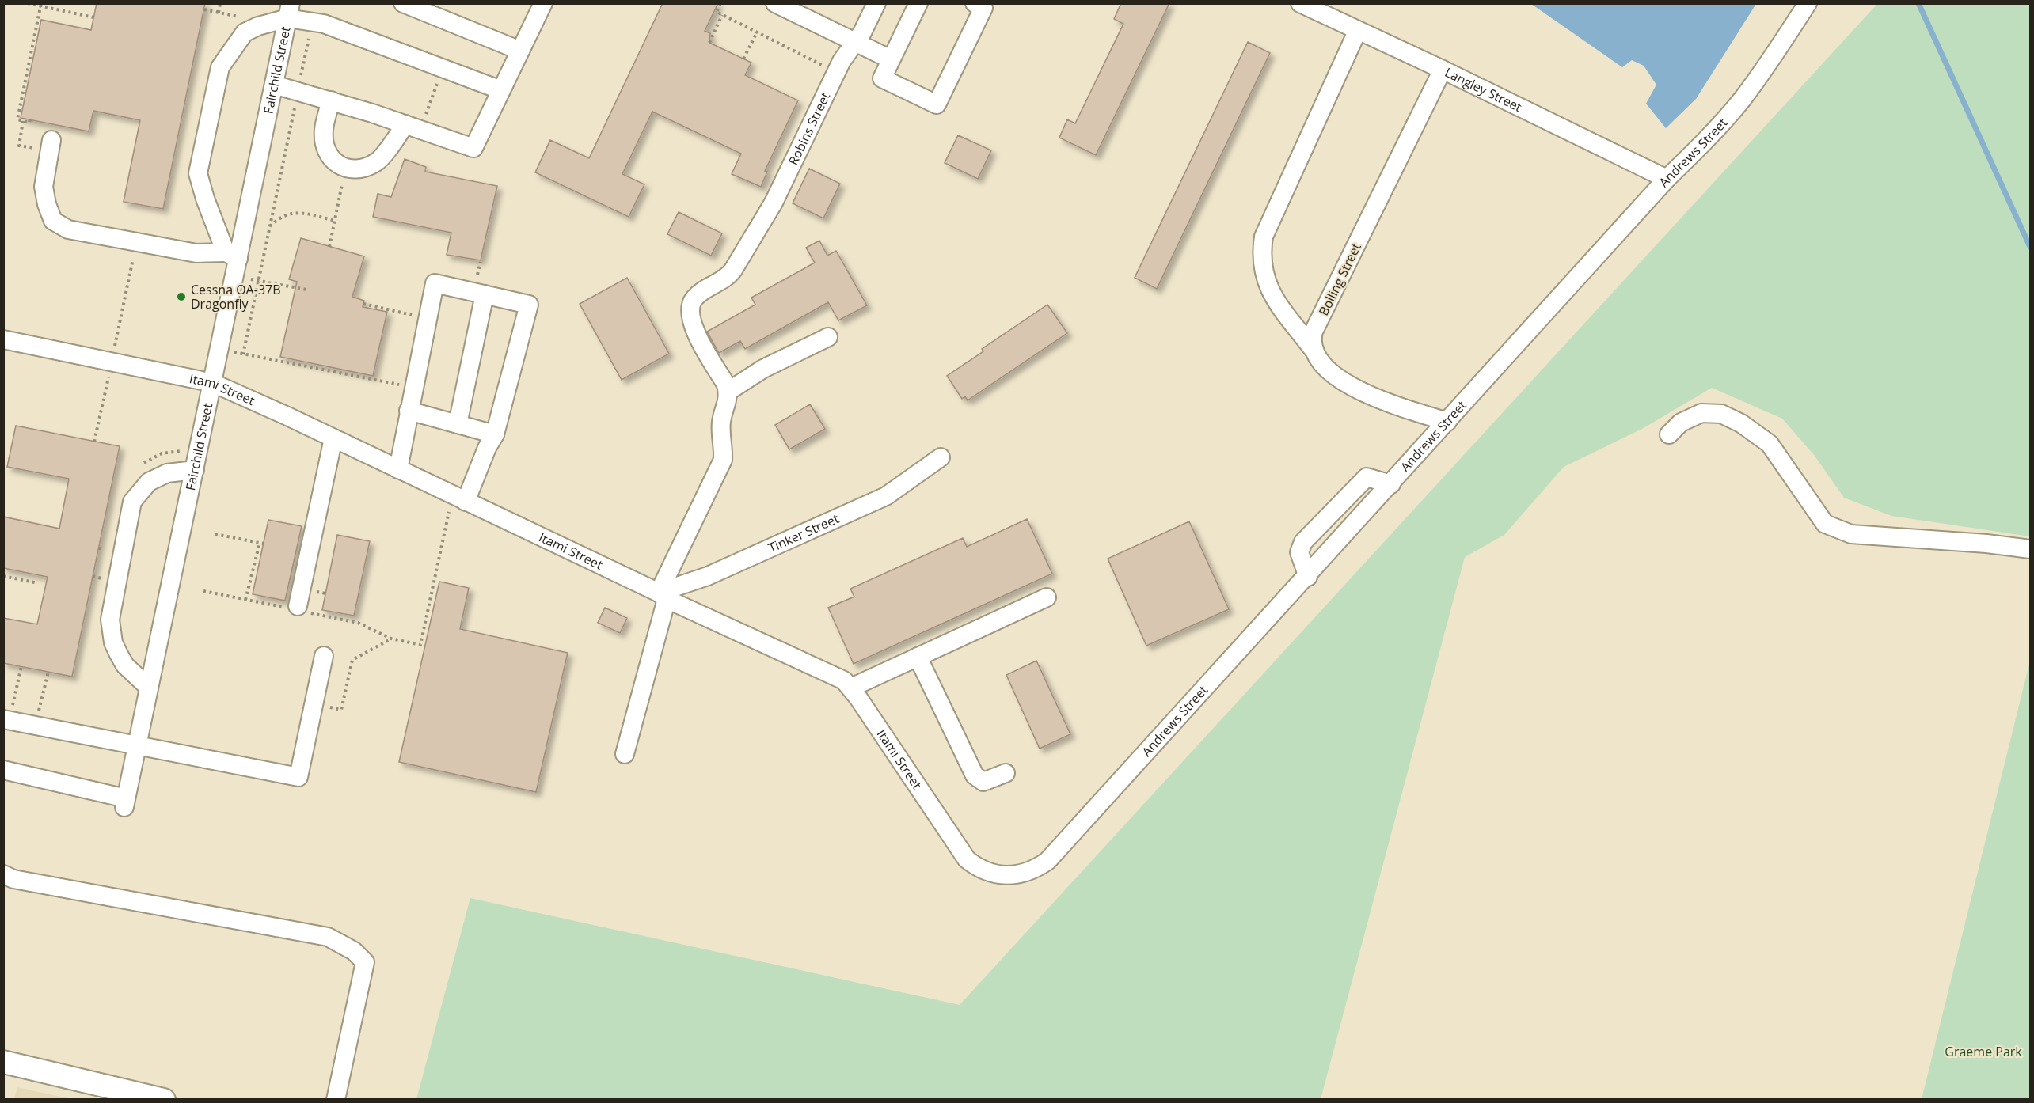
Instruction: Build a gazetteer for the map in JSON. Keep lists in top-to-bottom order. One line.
{"streets":{"street":["Fairchild Street","Langley Street","Robins Street","Andrews Street","Bolling Street","Itami Street","Tinker Street"]},"crossings":[["Fairchild Street","Itami Street"],["Langley Street","Andrews Street"],["Langley Street","Bolling Street"],["Andrews Street","Itami Street"],["Itami Street","Tinker Street"]],"parks":["Graeme Park"],"places":["Cessna OA-37B Dragonfly"]}
